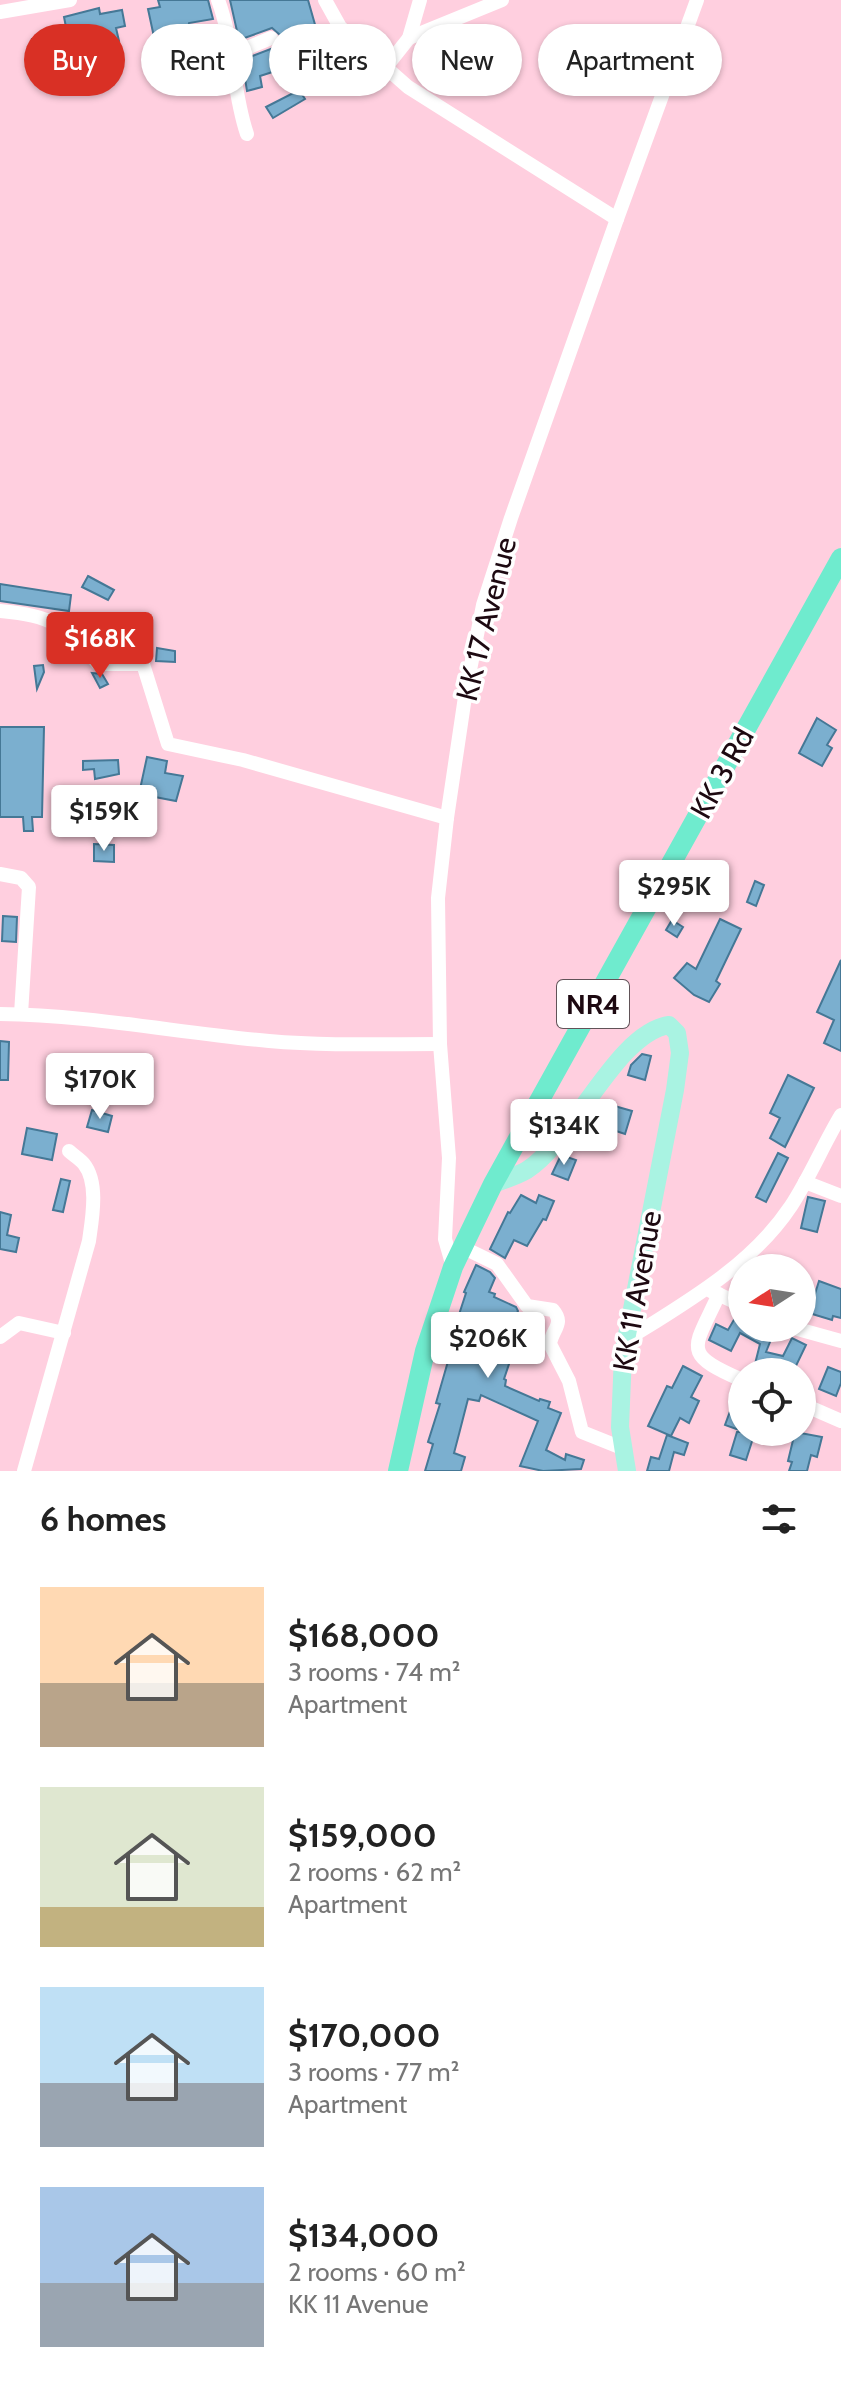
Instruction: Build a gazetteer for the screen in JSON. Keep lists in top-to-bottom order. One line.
{"streets":{"highway":["KK 3 Rd","NR4"],"main road":["KK 11 Avenue"],"street":["KK 17 Avenue"]},"crossings":[["KK 17 Avenue","KK 3 Rd"],["KK 3 Rd","KK 11 Avenue"]],"north":"left","page":{"chip":["Buy","Rent","Filters","New","Apartment"],"price":["$168K","$159K","$295K","$170K","$134K","$206K"],"heading":"6 homes","list":[{"name":"$168,000","note":"3 rooms · 74 m² · Apartment"},{"name":"$159,000","note":"2 rooms · 62 m² · Apartment"},{"name":"$170,000","note":"3 rooms · 77 m² · Apartment"},{"name":"$134,000","note":"2 rooms · 60 m² · KK 11 Avenue"}]}}
